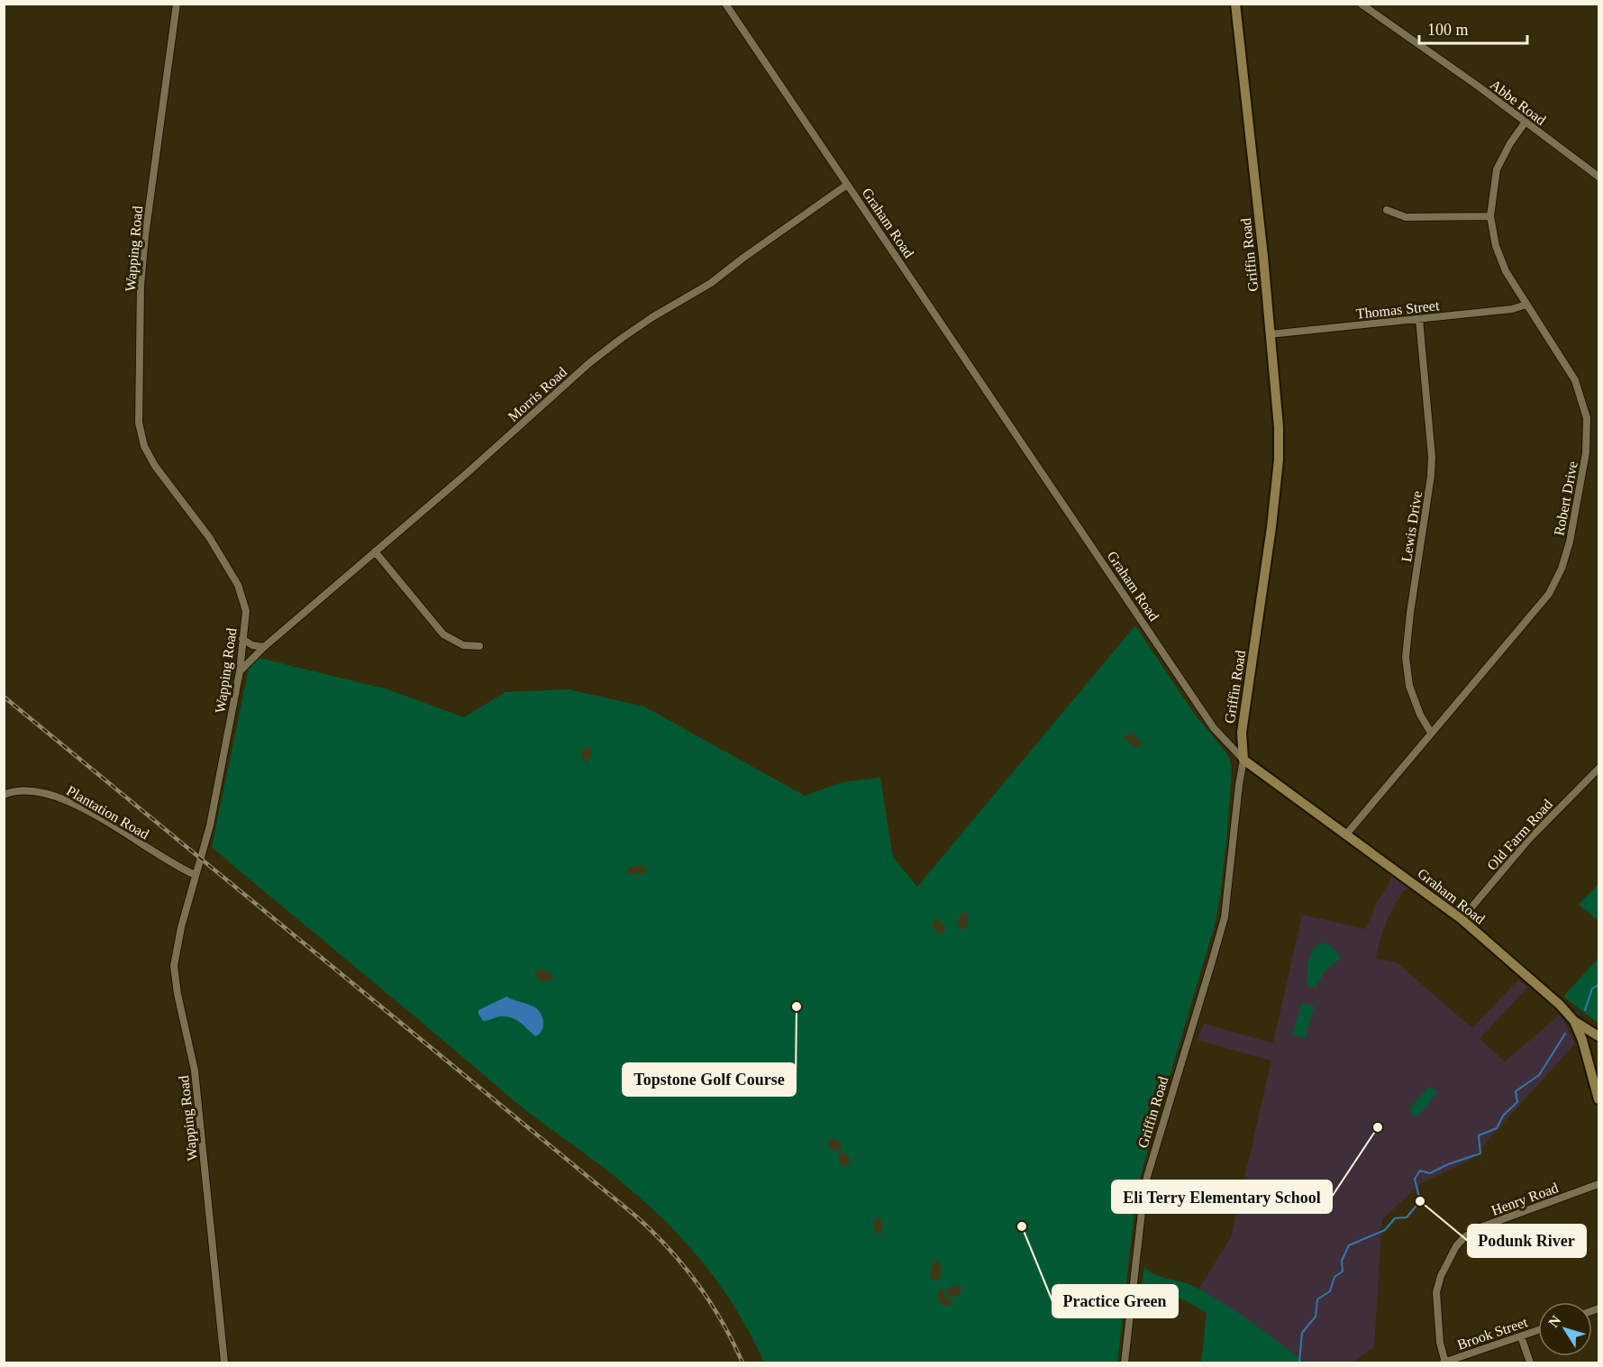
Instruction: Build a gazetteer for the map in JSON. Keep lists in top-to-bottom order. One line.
{"streets":{"street":["Abbe Road","Graham Road","Wapping Road","Griffin Road","Thomas Street","Morris Road","Robert Drive","Lewis Drive","Plantation Road","Old Farm Road","Henry Road","Brook Street"]},"crossings":[["Abbe Road","Robert Drive"],["Graham Road","Griffin Road"],["Graham Road","Morris Road"],["Graham Road","Robert Drive"],["Graham Road","Old Farm Road"],["Wapping Road","Morris Road"],["Wapping Road","Plantation Road"],["Griffin Road","Thomas Street"],["Thomas Street","Robert Drive"],["Thomas Street","Lewis Drive"],["Robert Drive","Lewis Drive"],["Henry Road","Brook Street"]],"places":["Topstone Golf Course","Eli Terry Elementary School","Podunk River","Practice Green"],"scale_bar":"100 m","north":"top left"}
